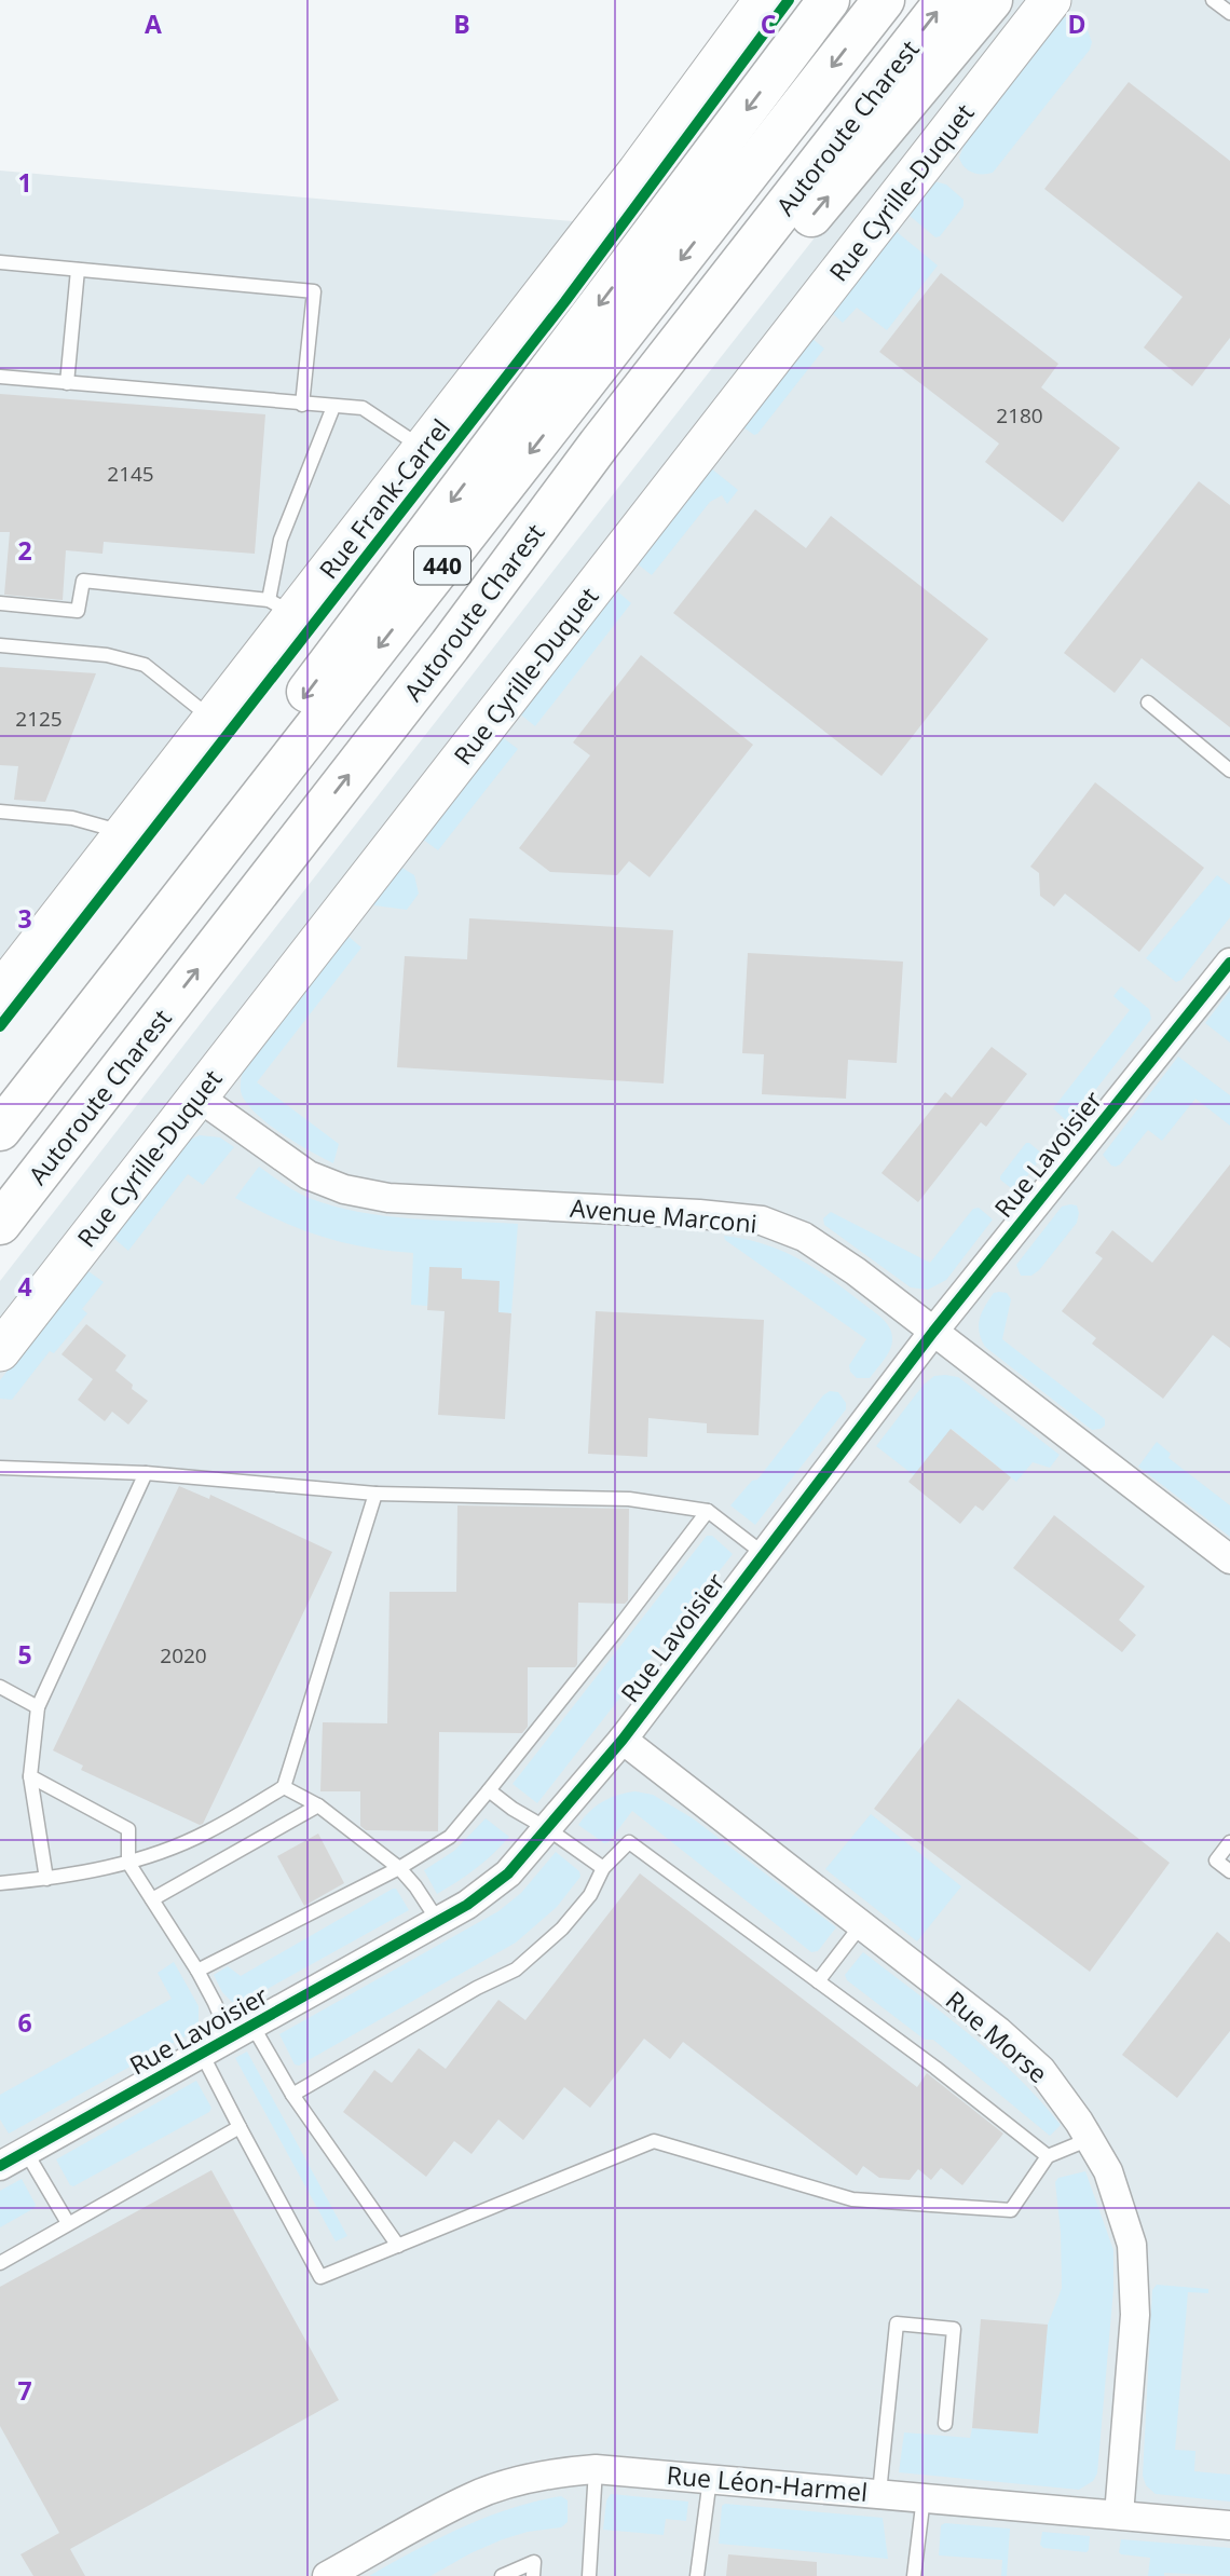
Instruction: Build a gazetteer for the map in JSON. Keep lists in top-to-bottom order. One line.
{"streets":{"highway":["Autoroute Charest","440"],"street":["Rue Cyrille-Duquet","Rue Frank-Carrel","Rue Lavoisier","Avenue Marconi","Rue Morse","Rue Léon-Harmel"]},"crossings":[["Rue Cyrille-Duquet","Avenue Marconi"],["Rue Lavoisier","Avenue Marconi"],["Rue Lavoisier","Rue Morse"],["Rue Morse","Rue Léon-Harmel"]],"house_numbers":["2180","2145","2125","2020"],"grid":{"columns":["A","B","C","D"],"rows":["1","2","3","4","5","6","7"]}}
